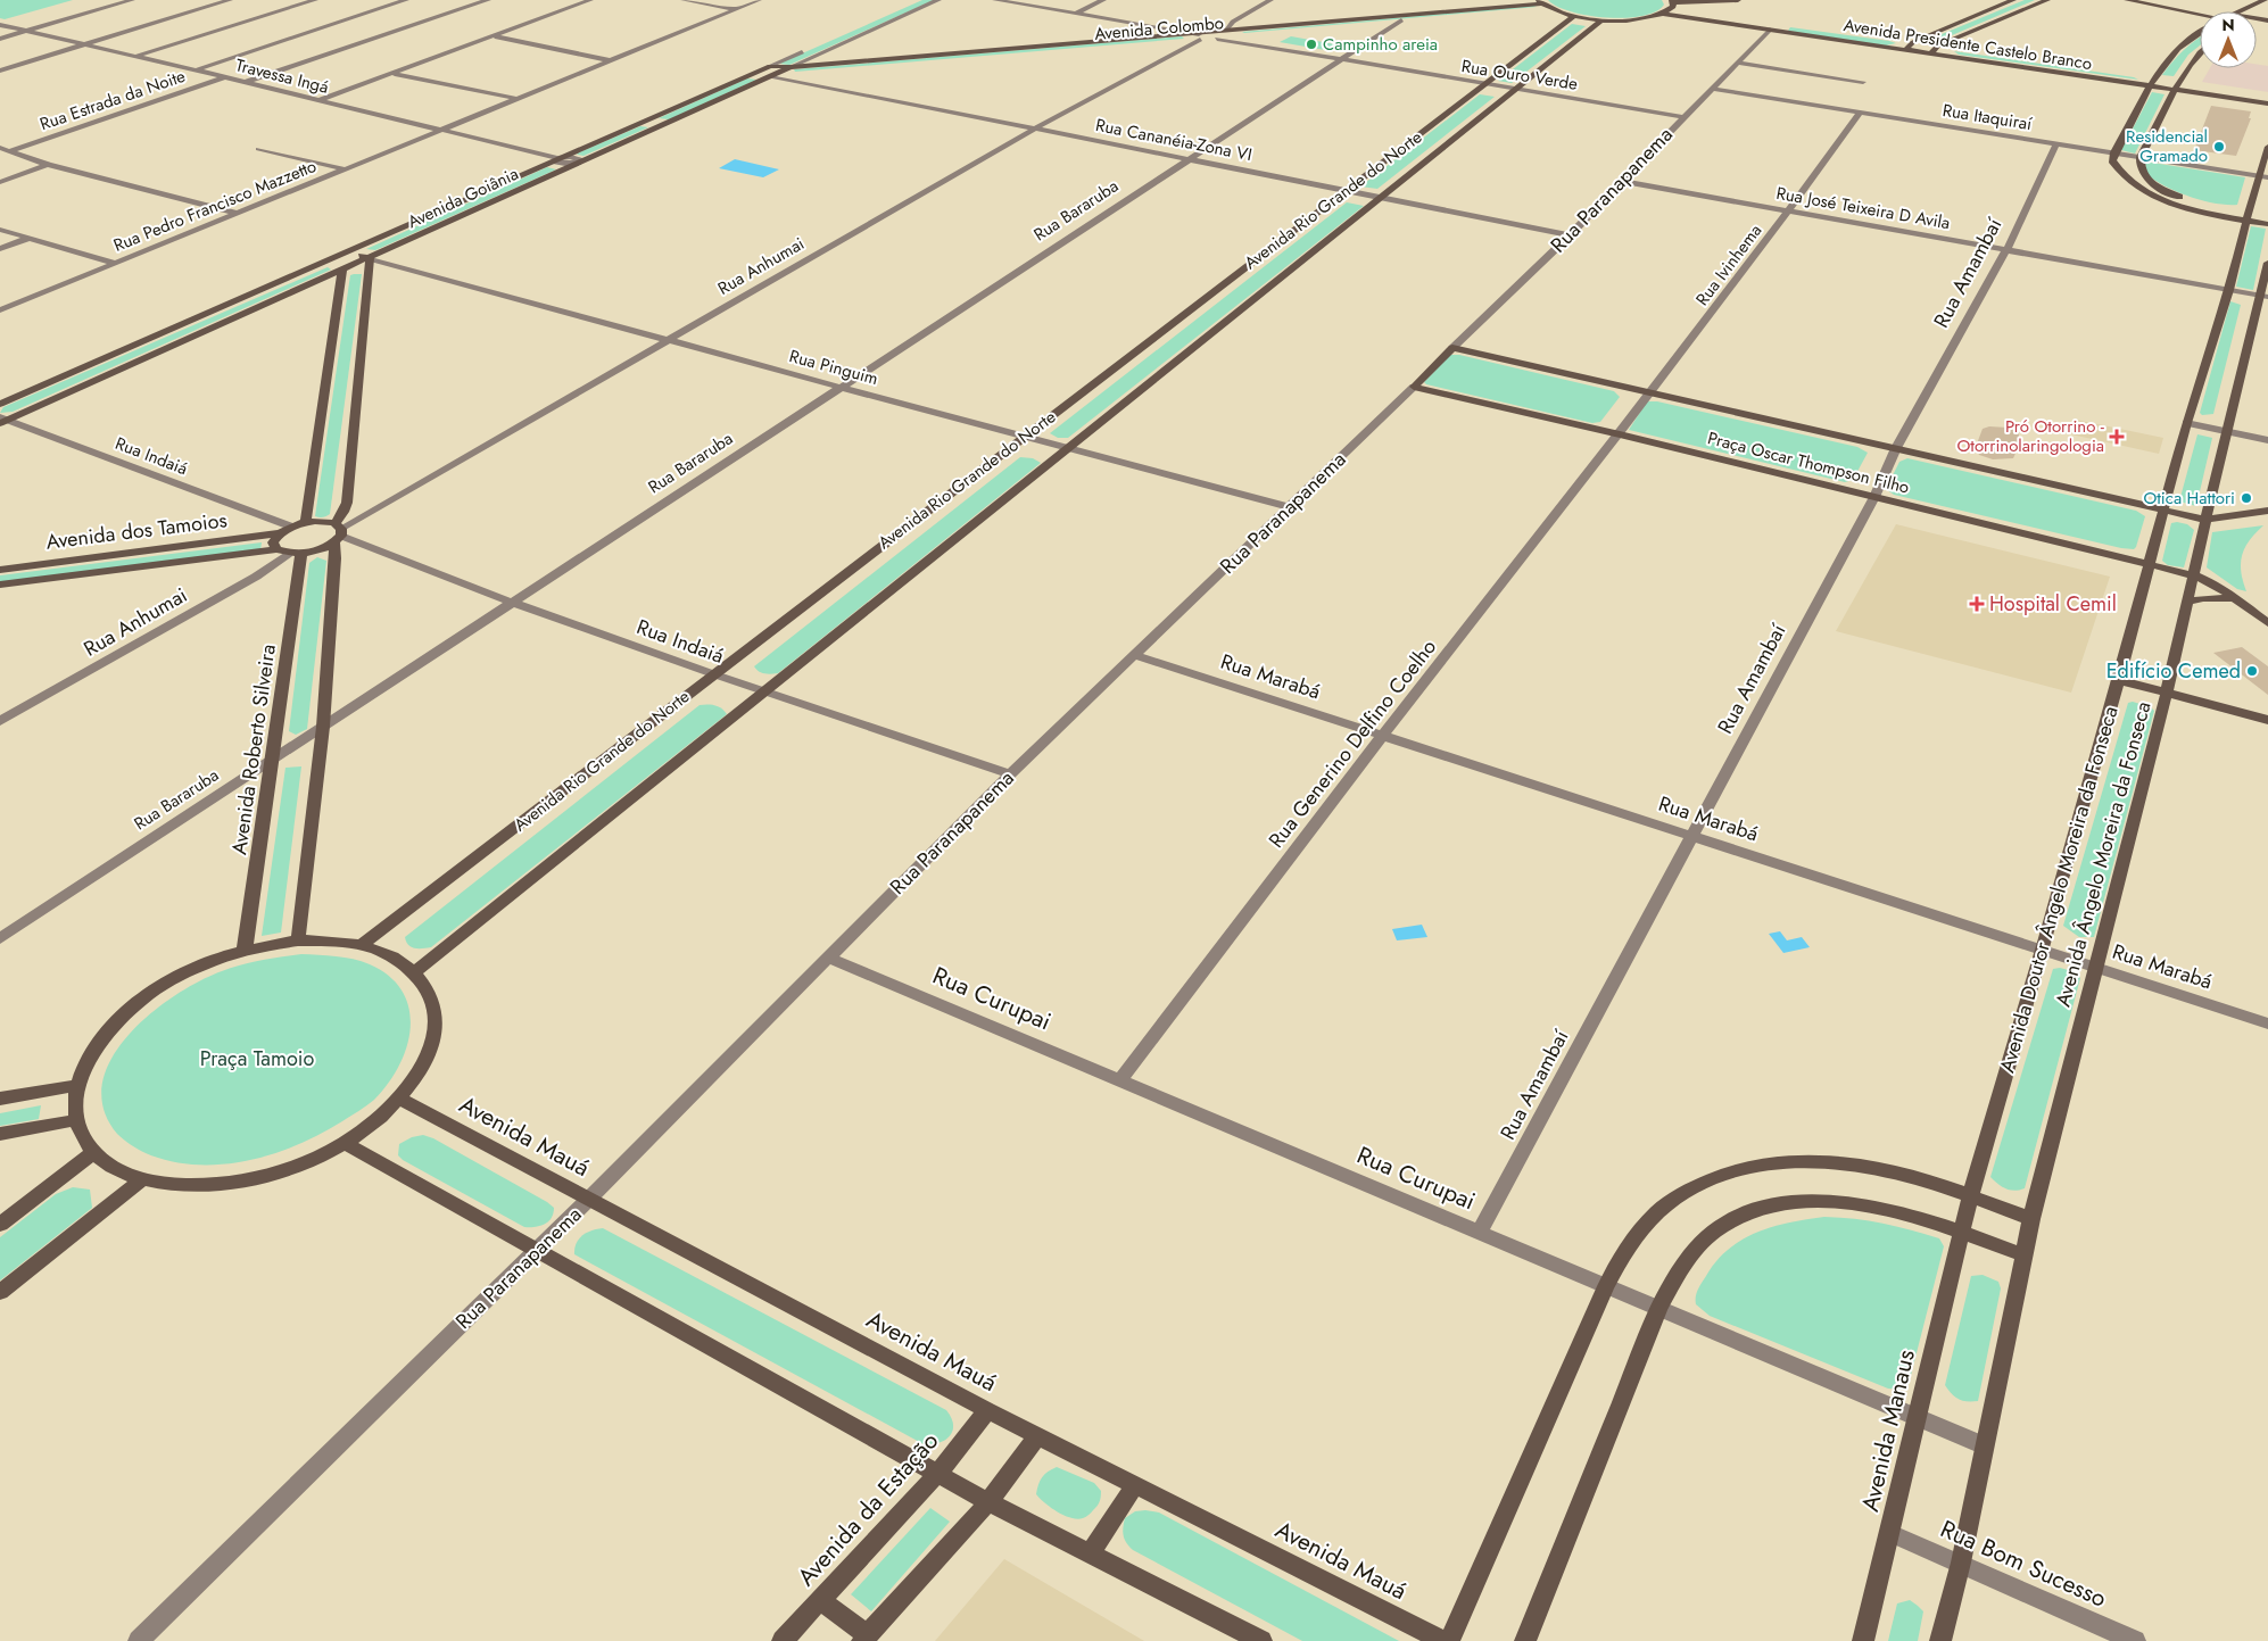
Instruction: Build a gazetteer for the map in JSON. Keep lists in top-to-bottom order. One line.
{"streets":{"street":["Avenida Colombo","Avenida Presidente Castelo Branco","Rua Ouro Verde","Travessa Ingá","Rua Estrada da Noite","Rua Itaquiraí","Rua Cananéia-Zona VI","Rua Paranapanema","Avenida Goiânia","Avenida Rio Grande do Norte","Rua Pedro Francisco Mazzetto","Rua José Teixeira D Avila","Rua Bararuba","Rua Ivinhema","Rua Anhumai","Rua Amambaí","Rua Pinguim","Rua Indaiá","Praça Oscar Thompson Filho","Avenida dos Tamoios","Rua Marabá","Rua Generino Delfino Coelho","Avenida Roberto Silveira","Avenida Ângelo Moreira da Fonseca","Avenida Doutor Ângelo Moreira da Fonseca","Rua Curupai","Avenida Mauá","Avenida Manaus","Avenida da Estação","Rua Bom Sucesso"]},"crossings":[["Avenida Colombo","Rua Ouro Verde"],["Avenida Colombo","Rua Cananéia-Zona VI"],["Avenida Colombo","Avenida Goiânia"],["Avenida Colombo","Rua Bararuba"],["Avenida Colombo","Rua Anhumai"],["Avenida Presidente Castelo Branco","Rua Paranapanema"],["Rua Ouro Verde","Rua Paranapanema"],["Rua Ouro Verde","Avenida Rio Grande do Norte"],["Rua Ouro Verde","Rua Bararuba"],["Travessa Ingá","Rua Estrada da Noite"],["Travessa Ingá","Avenida Goiânia"],["Travessa Ingá","Rua Pedro Francisco Mazzetto"],["Rua Itaquiraí","Rua Paranapanema"],["Rua Itaquiraí","Rua Ivinhema"],["Rua Itaquiraí","Rua Amambaí"],["Rua Cananéia-Zona VI","Rua Paranapanema"],["Rua Cananéia-Zona VI","Avenida Goiânia"],["Rua Cananéia-Zona VI","Avenida Rio Grande do Norte"],["Rua Cananéia-Zona VI","Rua Bararuba"],["Rua Cananéia-Zona VI","Rua Anhumai"],["Rua Paranapanema","Rua José Teixeira D Avila"],["Rua Paranapanema","Rua Pinguim"],["Rua Paranapanema","Rua Indaiá"],["Rua Paranapanema","Praça Oscar Thompson Filho"],["Rua Paranapanema","Rua Marabá"],["Rua Paranapanema","Rua Curupai"],["Rua Paranapanema","Avenida Mauá"],["Avenida Goiânia","Rua Pinguim"],["Avenida Goiânia","Rua Indaiá"],["Avenida Rio Grande do Norte","Rua Pinguim"],["Avenida Rio Grande do Norte","Rua Indaiá"],["Rua José Teixeira D Avila","Rua Ivinhema"],["Rua José Teixeira D Avila","Rua Amambaí"],["Rua José Teixeira D Avila","Avenida Ângelo Moreira da Fonseca"],["Rua José Teixeira D Avila","Avenida Doutor Ângelo Moreira da Fonseca"],["Rua Bararuba","Rua Pinguim"],["Rua Bararuba","Rua Indaiá"],["Rua Bararuba","Avenida Roberto Silveira"],["Rua Ivinhema","Praça Oscar Thompson Filho"],["Rua Ivinhema","Rua Generino Delfino Coelho"],["Rua Anhumai","Rua Pinguim"],["Rua Anhumai","Rua Indaiá"],["Rua Anhumai","Avenida dos Tamoios"],["Rua Anhumai","Avenida Roberto Silveira"],["Rua Amambaí","Praça Oscar Thompson Filho"],["Rua Amambaí","Rua Marabá"],["Rua Amambaí","Rua Curupai"],["Rua Indaiá","Avenida dos Tamoios"],["Praça Oscar Thompson Filho","Rua Generino Delfino Coelho"],["Praça Oscar Thompson Filho","Avenida Ângelo Moreira da Fonseca"],["Praça Oscar Thompson Filho","Avenida Doutor Ângelo Moreira da Fonseca"],["Avenida dos Tamoios","Avenida Roberto Silveira"],["Rua Marabá","Rua Generino Delfino Coelho"],["Rua Marabá","Avenida Ângelo Moreira da Fonseca"],["Rua Marabá","Avenida Doutor Ângelo Moreira da Fonseca"],["Rua Generino Delfino Coelho","Rua Curupai"],["Avenida Doutor Ângelo Moreira da Fonseca","Avenida Manaus"],["Rua Curupai","Avenida Manaus"],["Avenida Mauá","Avenida da Estação"],["Avenida Manaus","Rua Bom Sucesso"]],"parks":["Praça Tamoio"],"places":{"other":["Campinho areia","Residencial Gramado","Otica Hattori","Edifício Cemed"],"health":["Pró Otorrino - Otorrinolaringologia","Hospital Cemil"]},"north":"top"}
